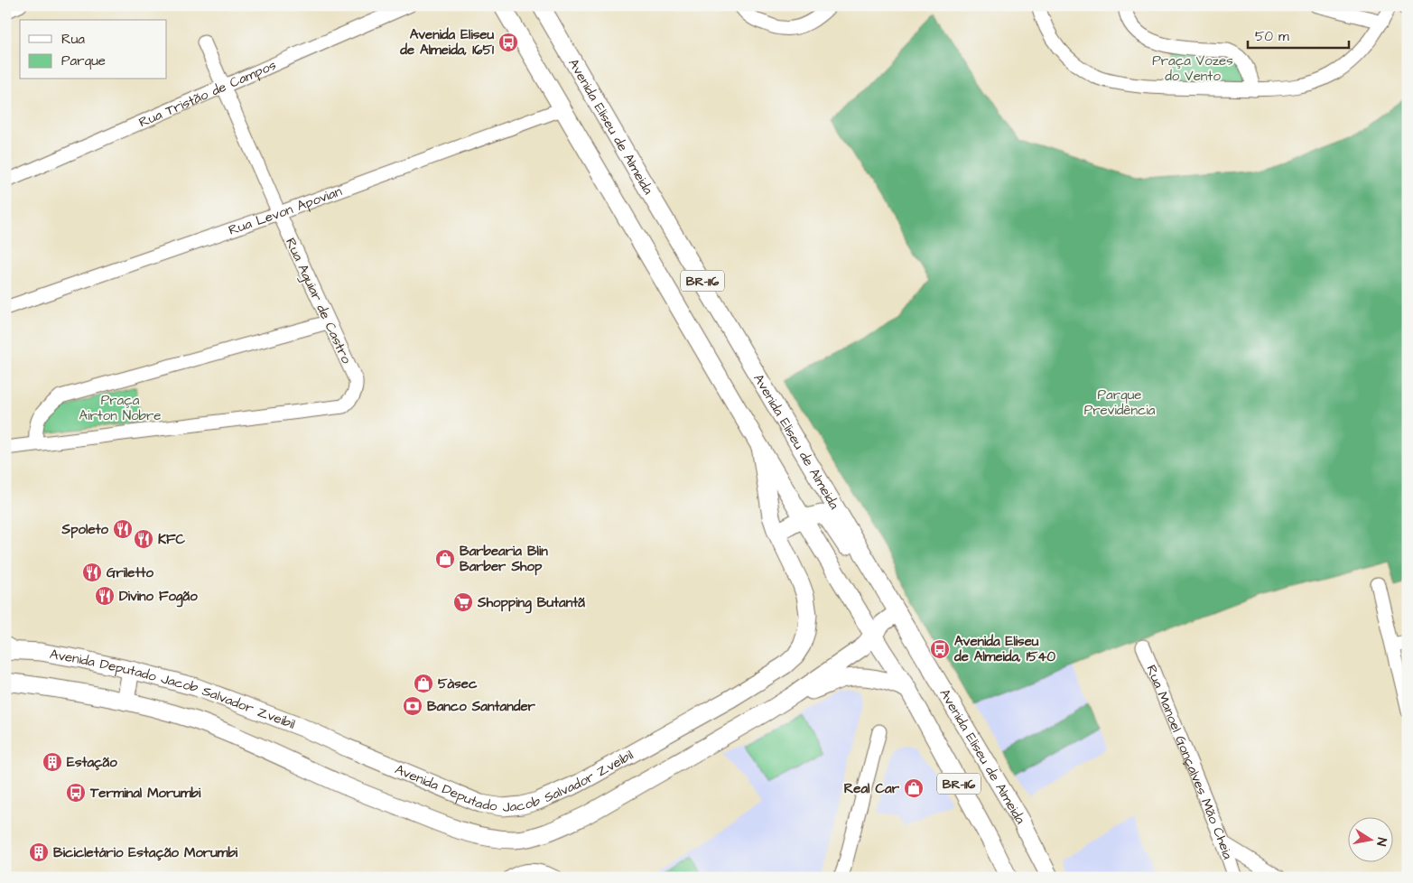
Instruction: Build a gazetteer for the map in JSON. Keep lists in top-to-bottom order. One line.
{"streets":{"main road":["Avenida Eliseu de Almeida","BR-116","Avenida Deputado Jacob Salvador Zveibil"],"street":["Rua Tristão de Campos","Rua Levon Apovian","Rua Aguiar de Castro","Rua Manoel Gonçalves Mão Cheia"]},"crossings":[["Rua Tristão de Campos","Rua Aguiar de Castro"],["Avenida Eliseu de Almeida","Avenida Deputado Jacob Salvador Zveibil"],["Rua Levon Apovian","BR-116"],["Rua Levon Apovian","Rua Aguiar de Castro"],["BR-116","Avenida Deputado Jacob Salvador Zveibil"]],"parks":["Praça Vozes do Vento","Parque Previdência","Praça Airton Nobre"],"places":{"bus stop":["Avenida Eliseu de Almeida, 1651","Avenida Eliseu de Almeida, 1540","Terminal Morumbi"],"restaurant":["Spoleto","KFC","Griletto","Divino Fogão"],"shop":["Barbearia Blin Barber Shop","5àsec","Real Car"],"supermarket":["Shopping Butantã"],"bank":["Banco Santander"],"building":["Estação","Bicicletário Estação Morumbi"]},"legend":["Rua","Parque"],"scale_bar":"50 m","north":"right"}
